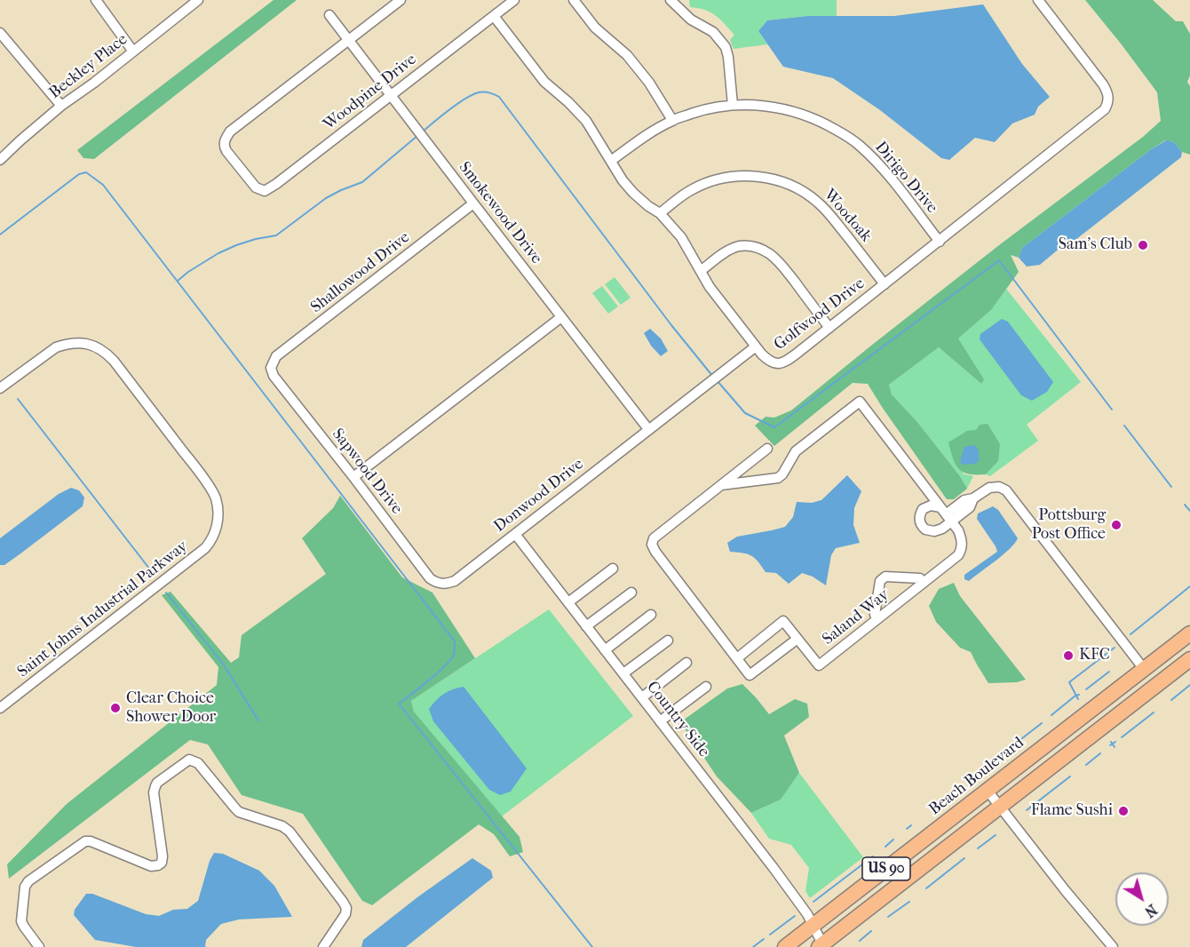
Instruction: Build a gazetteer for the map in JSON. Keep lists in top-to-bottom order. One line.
{"streets":{"highway":["Beach Boulevard","US 90"],"street":["Beckley Place","Woodpine Drive","Dirigo Drive","Smokewood Drive","Woodoak","Shallowood Drive","Golfwood Drive","Sapwood Drive","Donwood Drive","Saint Johns Industrial Parkway","Saland Way","Country Side"]},"crossings":[["Woodpine Drive","Smokewood Drive"],["Woodpine Drive","Golfwood Drive"],["Dirigo Drive","Golfwood Drive"],["Smokewood Drive","Shallowood Drive"],["Smokewood Drive","Donwood Drive"],["Woodoak","Golfwood Drive"],["Shallowood Drive","Sapwood Drive"],["Golfwood Drive","Donwood Drive"],["Sapwood Drive","Donwood Drive"],["Donwood Drive","Country Side"],["Country Side","Beach Boulevard"],["Country Side","US 90"]],"places":["Sam's Club","Pottsburg Post Office","KFC","Clear Choice Shower Door","Flame Sushi"],"north":"bottom right"}
